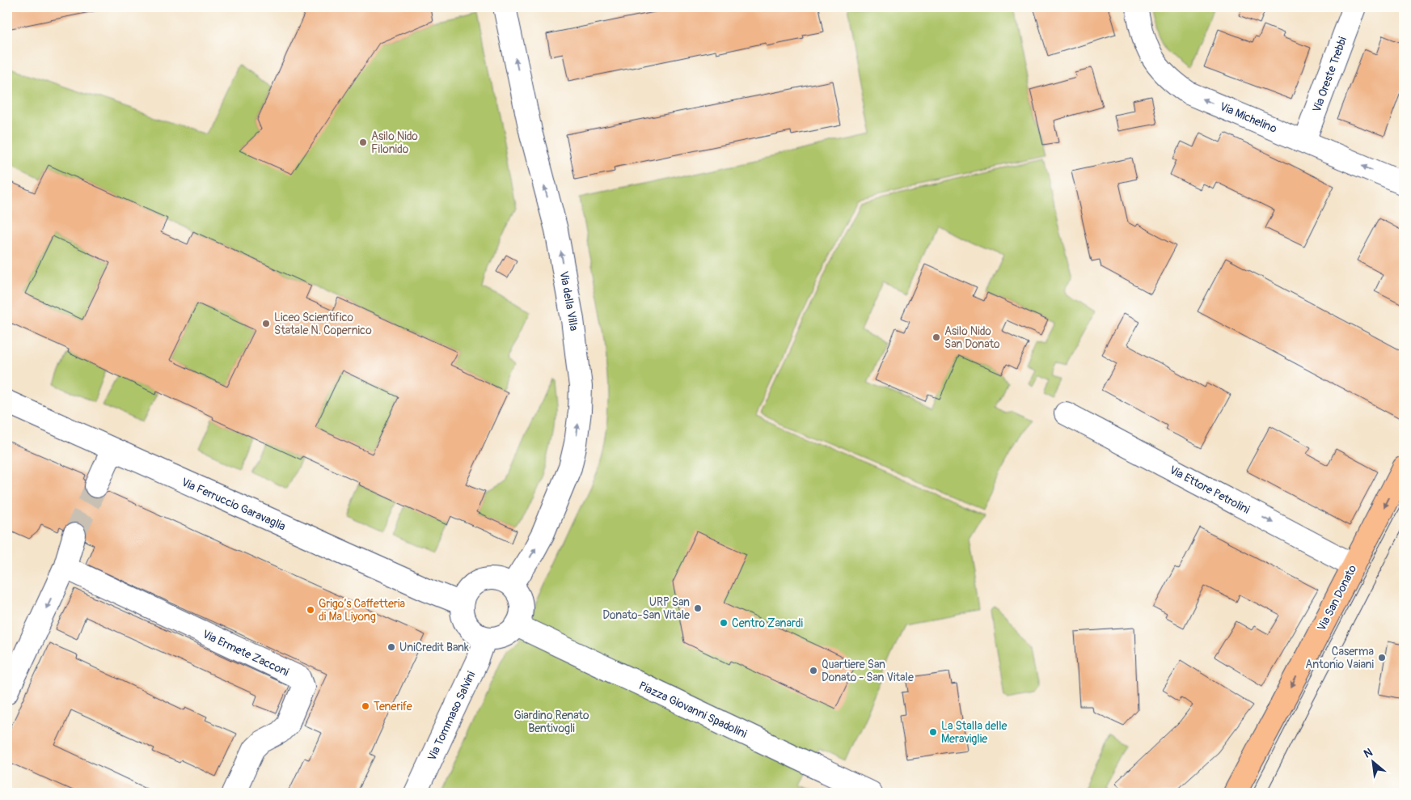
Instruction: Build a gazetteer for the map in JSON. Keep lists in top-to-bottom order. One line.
{"streets":{"main road":["Via San Donato"],"street":["Via Oreste Trebbi","Via Michelino","Via della Villa","Via Ettore Petrolini","Via Ferruccio Garavaglia","Via Ermete Zacconi","Piazza Giovanni Spadolini","Via Tommaso Salvini"]},"crossings":[["Via Oreste Trebbi","Via Michelino"],["Via della Villa","Via Ferruccio Garavaglia"],["Via della Villa","Piazza Giovanni Spadolini"],["Via della Villa","Via Tommaso Salvini"],["Via Ettore Petrolini","Via San Donato"],["Via Ferruccio Garavaglia","Piazza Giovanni Spadolini"],["Via Ferruccio Garavaglia","Via Tommaso Salvini"],["Piazza Giovanni Spadolini","Via Tommaso Salvini"]],"one_way":["Via Michelino","Via della Villa","Via Ettore Petrolini","Via San Donato"],"parks":["Giardino Renato Bentivogli"],"places":["Asilo Nido Filonido","Liceo Scientifico Statale N. Copernico","Asilo Nido San Donato","URP San Donato-San Vitale","Grigo’s Caffetteria di Ma Liyong","Centro Zanardi","UniCredit Bank","Caserma Antonio Vaiani","Quartiere San Donato - San Vitale","Tenerife","La Stalla delle Meraviglie"],"north":"top left"}
